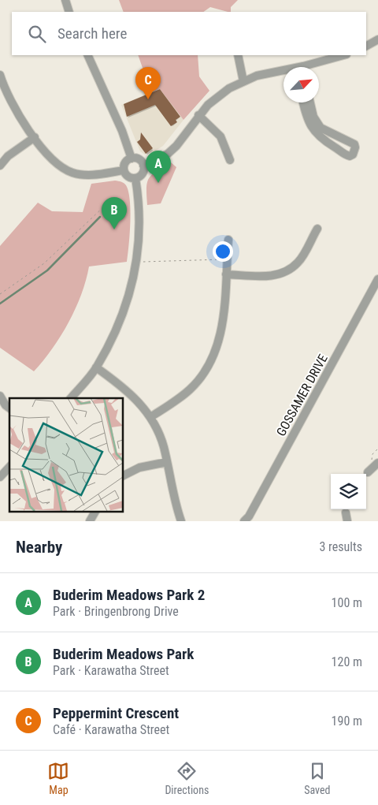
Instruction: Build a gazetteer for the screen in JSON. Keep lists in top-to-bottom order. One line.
{"streets":{"street":["GOSSAMER DRIVE"]},"north":"top right","page":{"search":"Search here","pins":["C","A","B"],"heading":["Nearby","3 results"],"list":[{"mark":"A","name":"Buderim Meadows Park 2","note":"Park · Bringenbrong Drive","value":"100 m"},{"mark":"B","name":"Buderim Meadows Park","note":"Park · Karawatha Street","value":"120 m"},{"mark":"C","name":"Peppermint Crescent","note":"Café · Karawatha Street","value":"190 m"}],"nav":["Map","Directions","Saved"]}}
